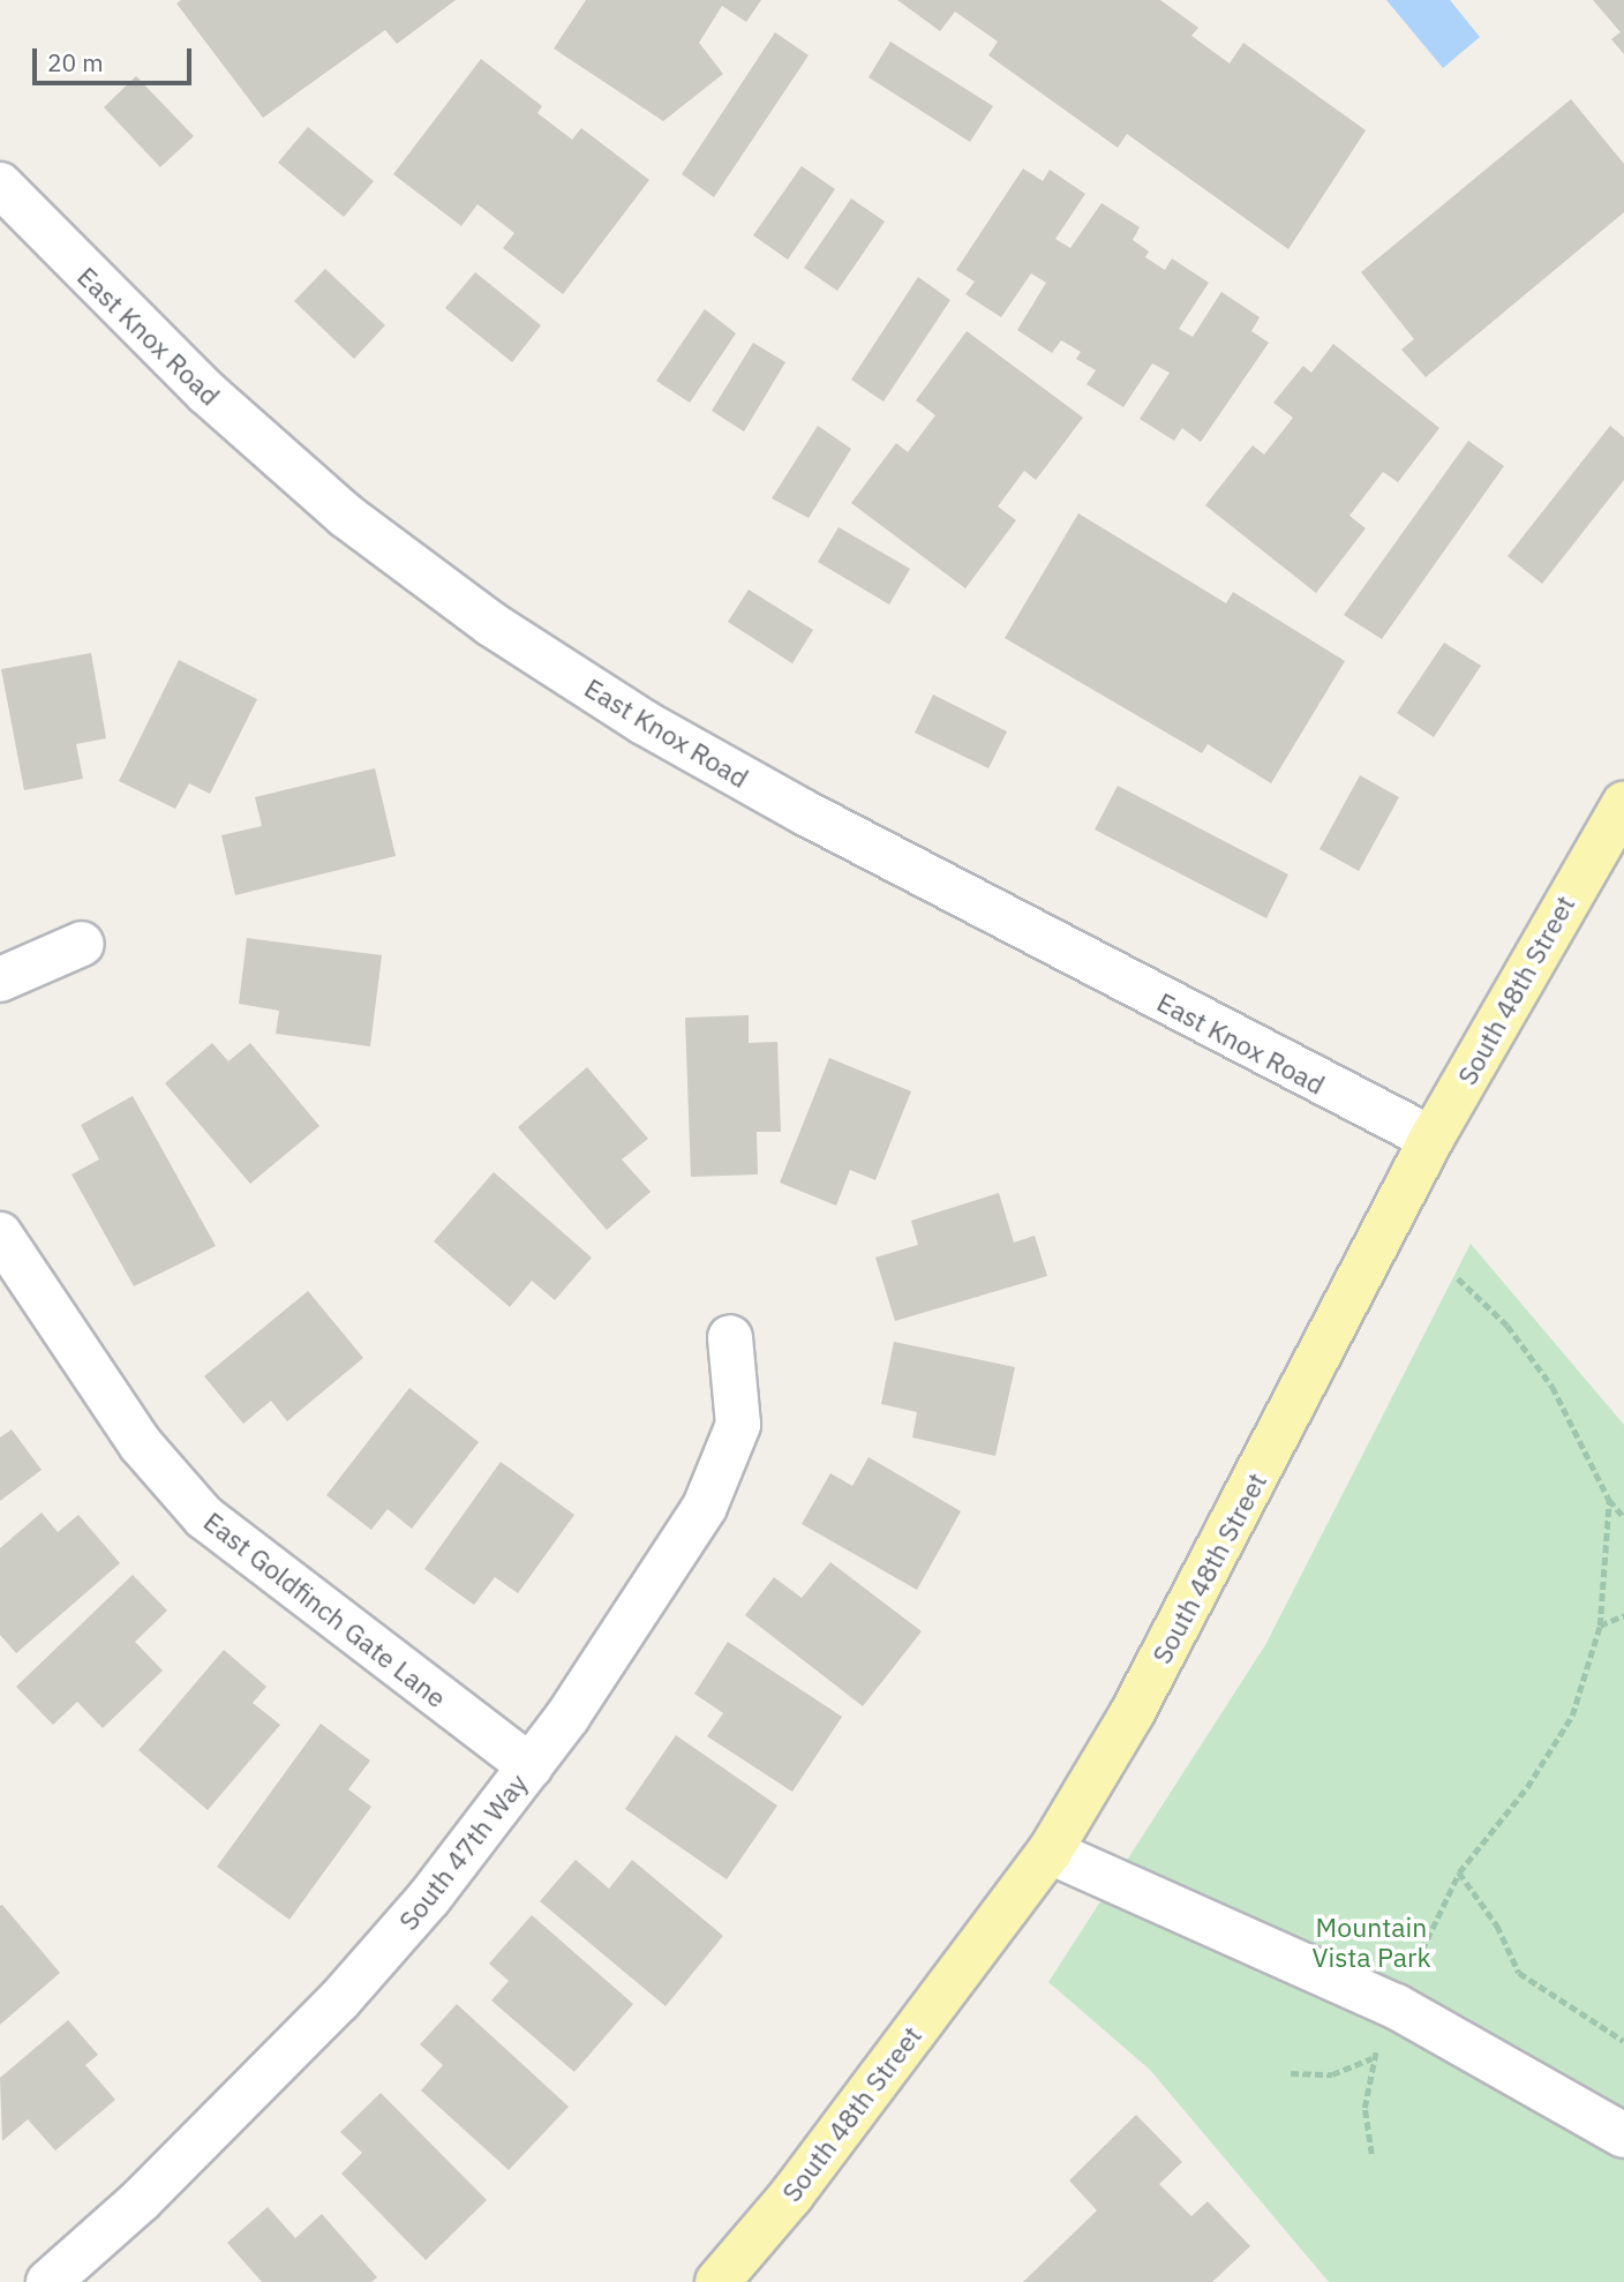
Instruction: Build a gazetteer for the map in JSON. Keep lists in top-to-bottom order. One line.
{"streets":{"main road":["South 48th Street"],"street":["East Knox Road","East Goldfinch Gate Lane","South 47th Way"]},"crossings":[["East Knox Road","South 48th Street"],["East Goldfinch Gate Lane","South 47th Way"]],"parks":["Mountain Vista Park"],"scale_bar":"20 m"}
